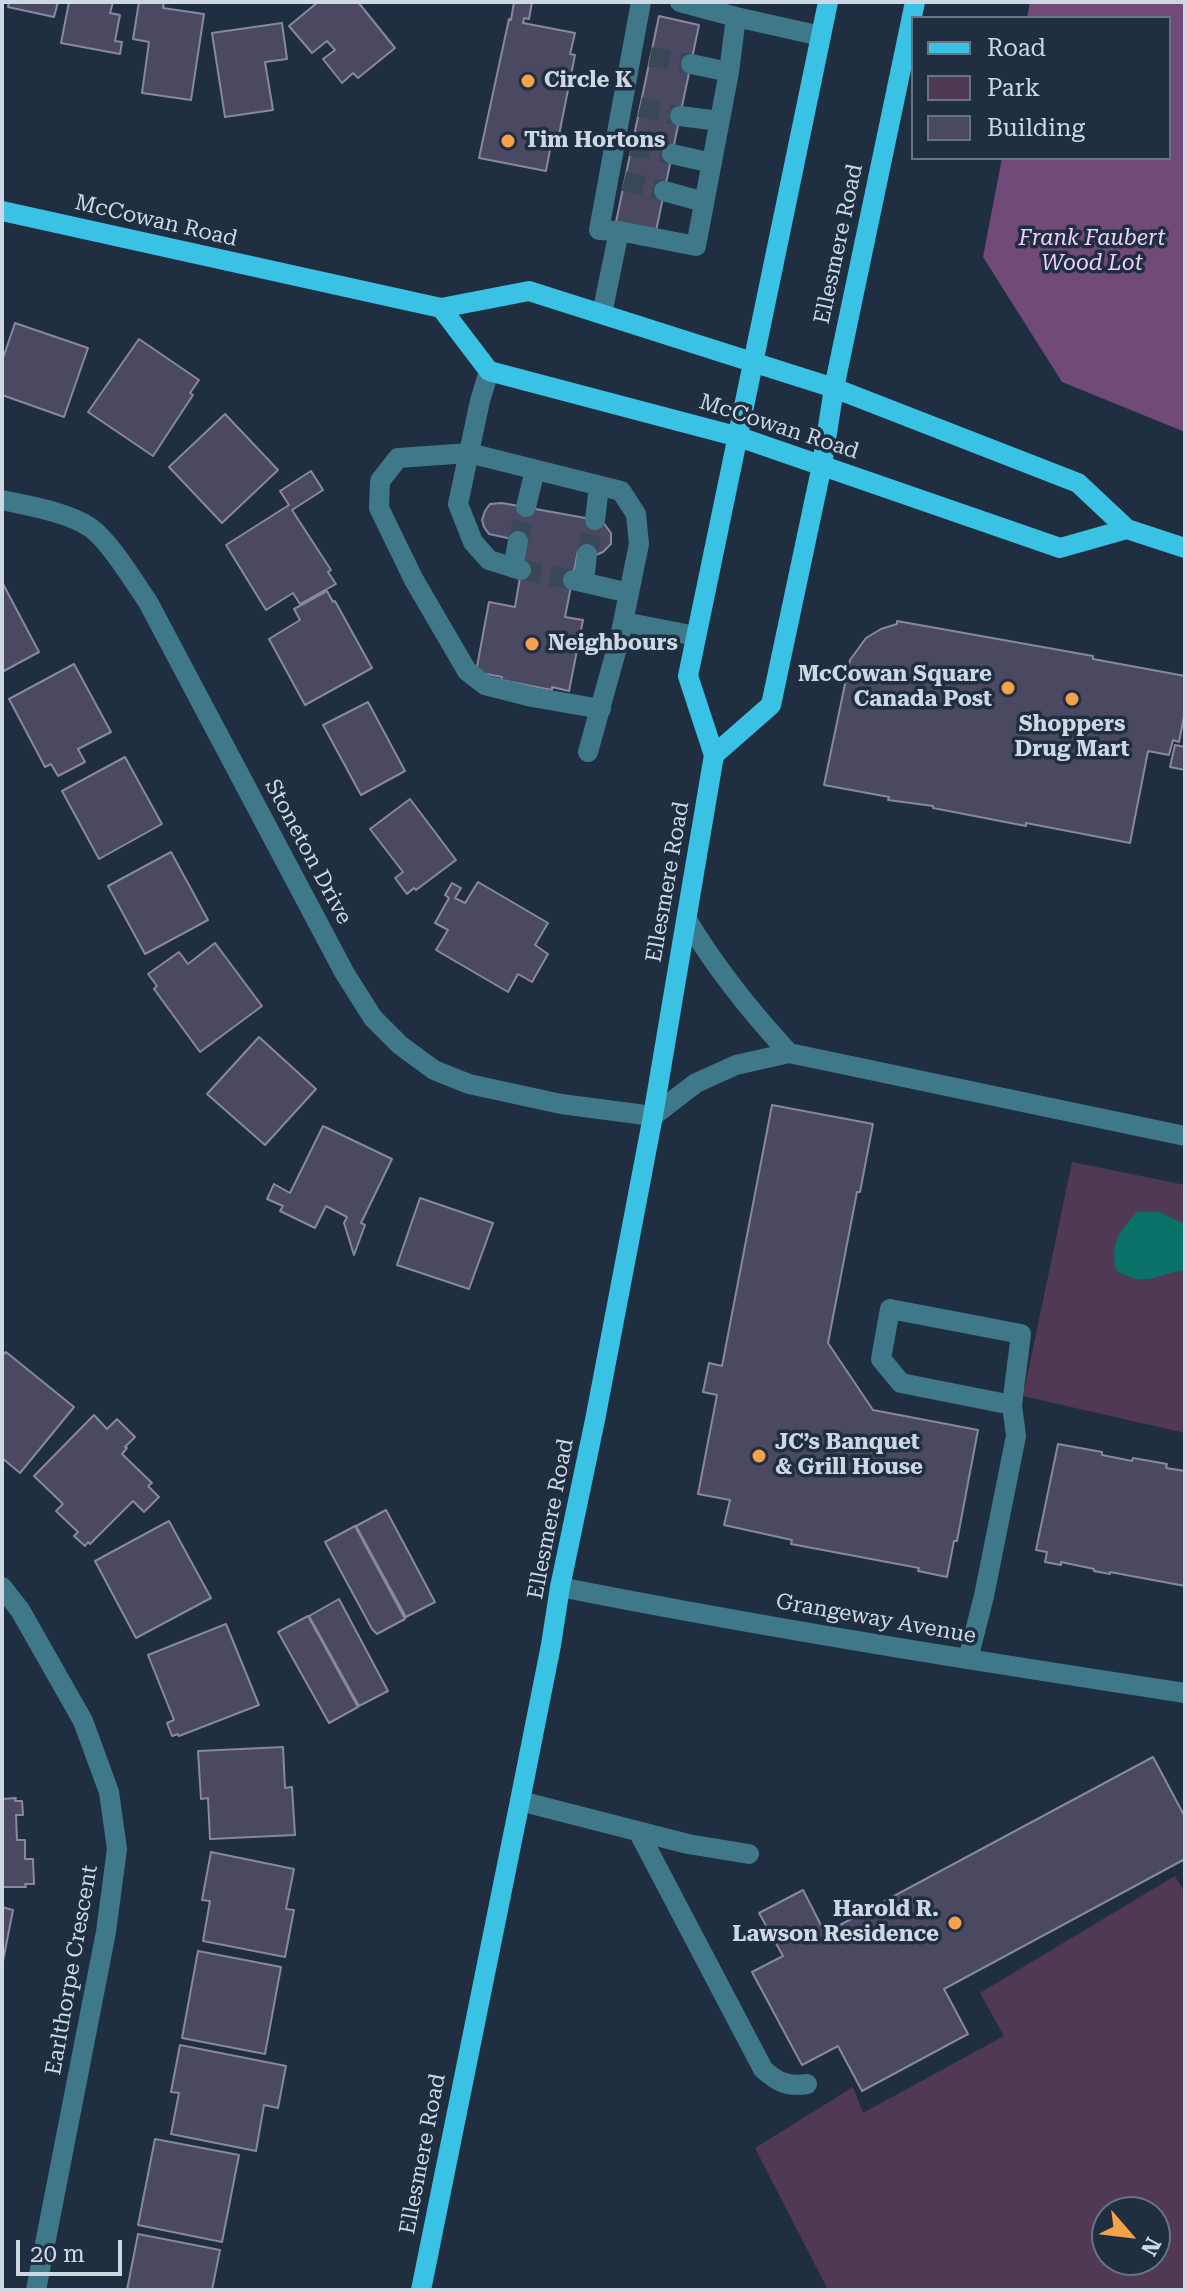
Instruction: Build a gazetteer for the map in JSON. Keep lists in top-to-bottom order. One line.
{"streets":{"main road":["McCowan Road","Ellesmere Road"],"street":["Stoneton Drive","Grangeway Avenue","Earlthorpe Crescent"]},"crossings":[["McCowan Road","Ellesmere Road"],["Ellesmere Road","Stoneton Drive"],["Ellesmere Road","Grangeway Avenue"]],"parks":["Frank Faubert Wood Lot"],"places":["Circle K","Tim Hortons","Neighbours","McCowan Square Canada Post","Shoppers Drug Mart","JC’s Banquet & Grill House","Harold R. Lawson Residence"],"legend":["Road","Park","Building"],"scale_bar":"20 m","north":"bottom right"}
